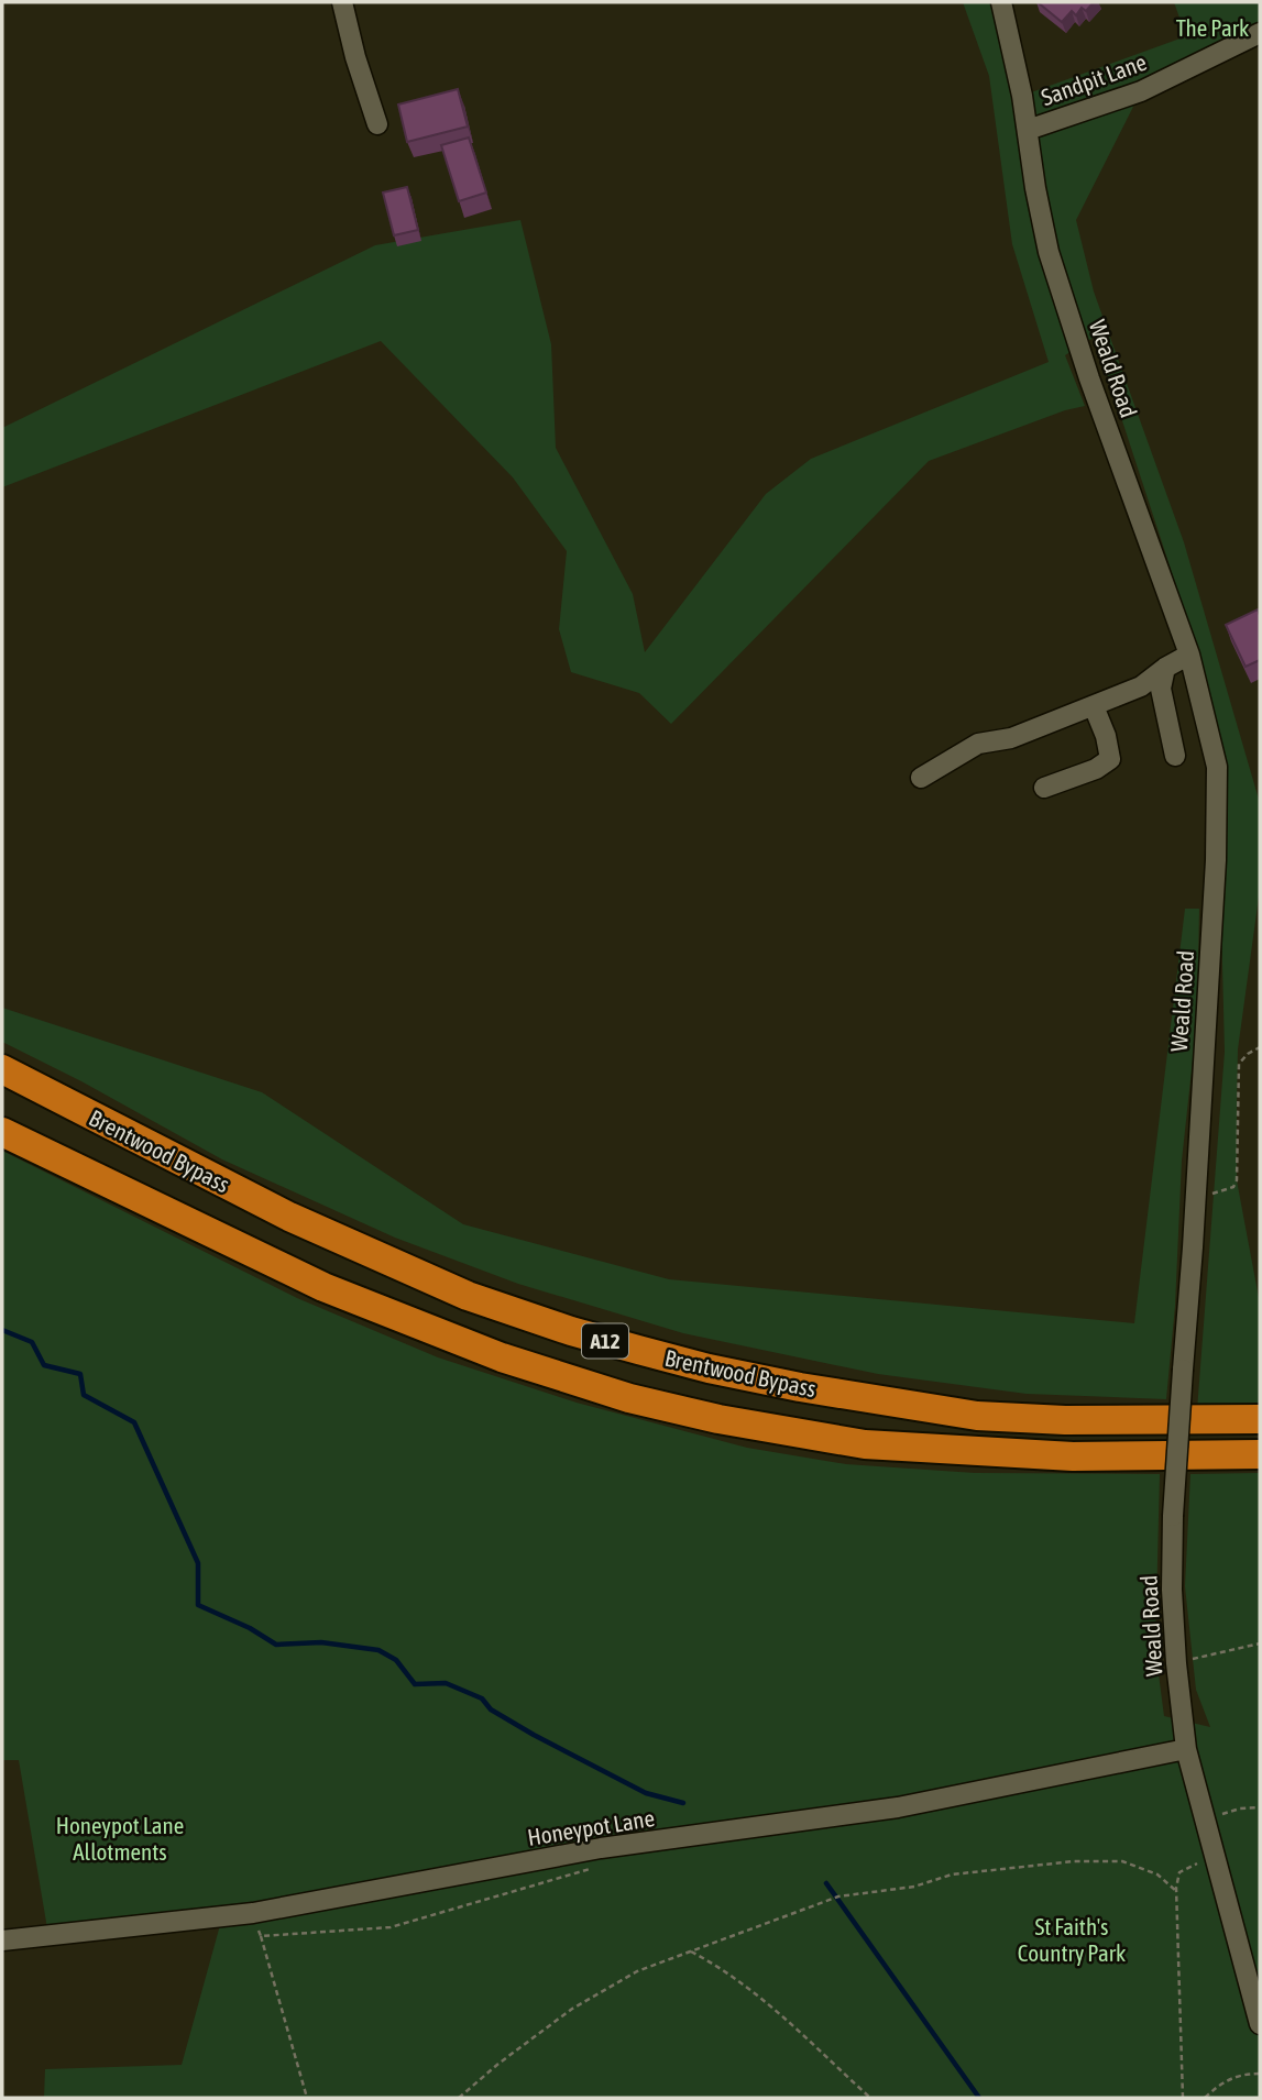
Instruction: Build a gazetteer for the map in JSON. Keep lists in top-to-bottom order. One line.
{"streets":{"highway":["Brentwood Bypass","A12"],"street":["Sandpit Lane","Weald Road","Honeypot Lane"]},"crossings":[["Sandpit Lane","Weald Road"],["Weald Road","Brentwood Bypass"],["Weald Road","Honeypot Lane"]],"parks":["The Park","Honeypot Lane Allotments","St Faith's Country Park"]}
